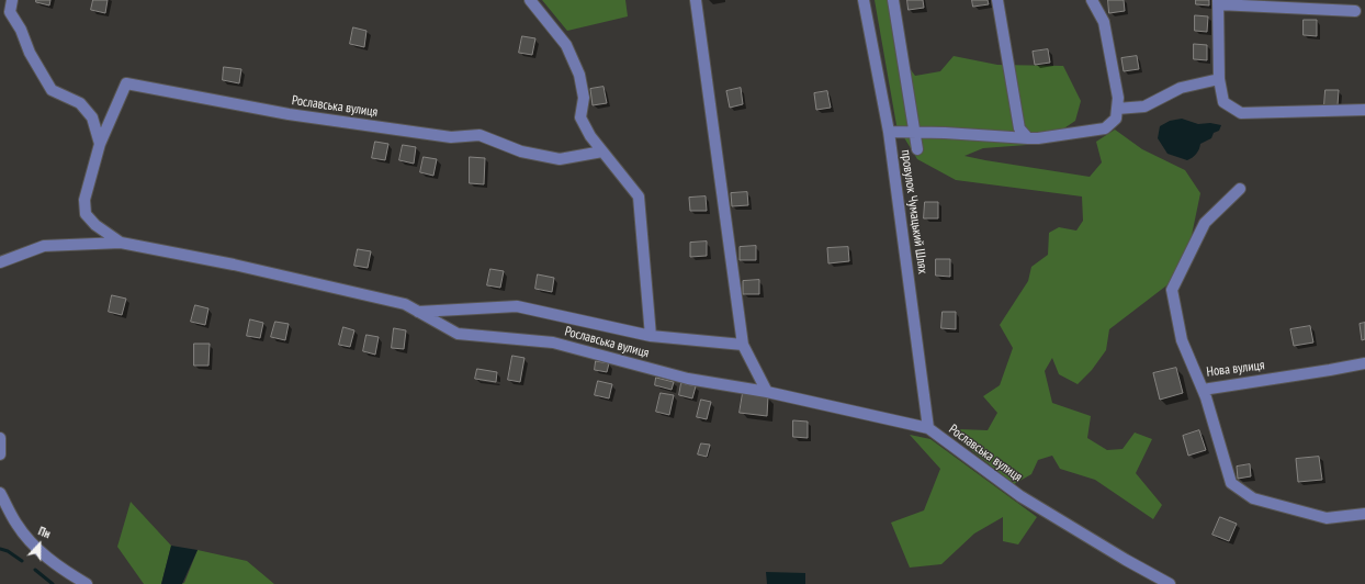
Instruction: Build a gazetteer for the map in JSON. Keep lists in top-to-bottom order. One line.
{"streets":{"street":["Рославська вулиця","провулок Чумацький Шлях","Нова вулиця"]},"crossings":[["Рославська вулиця","провулок Чумацький Шлях"]],"north":"top"}
